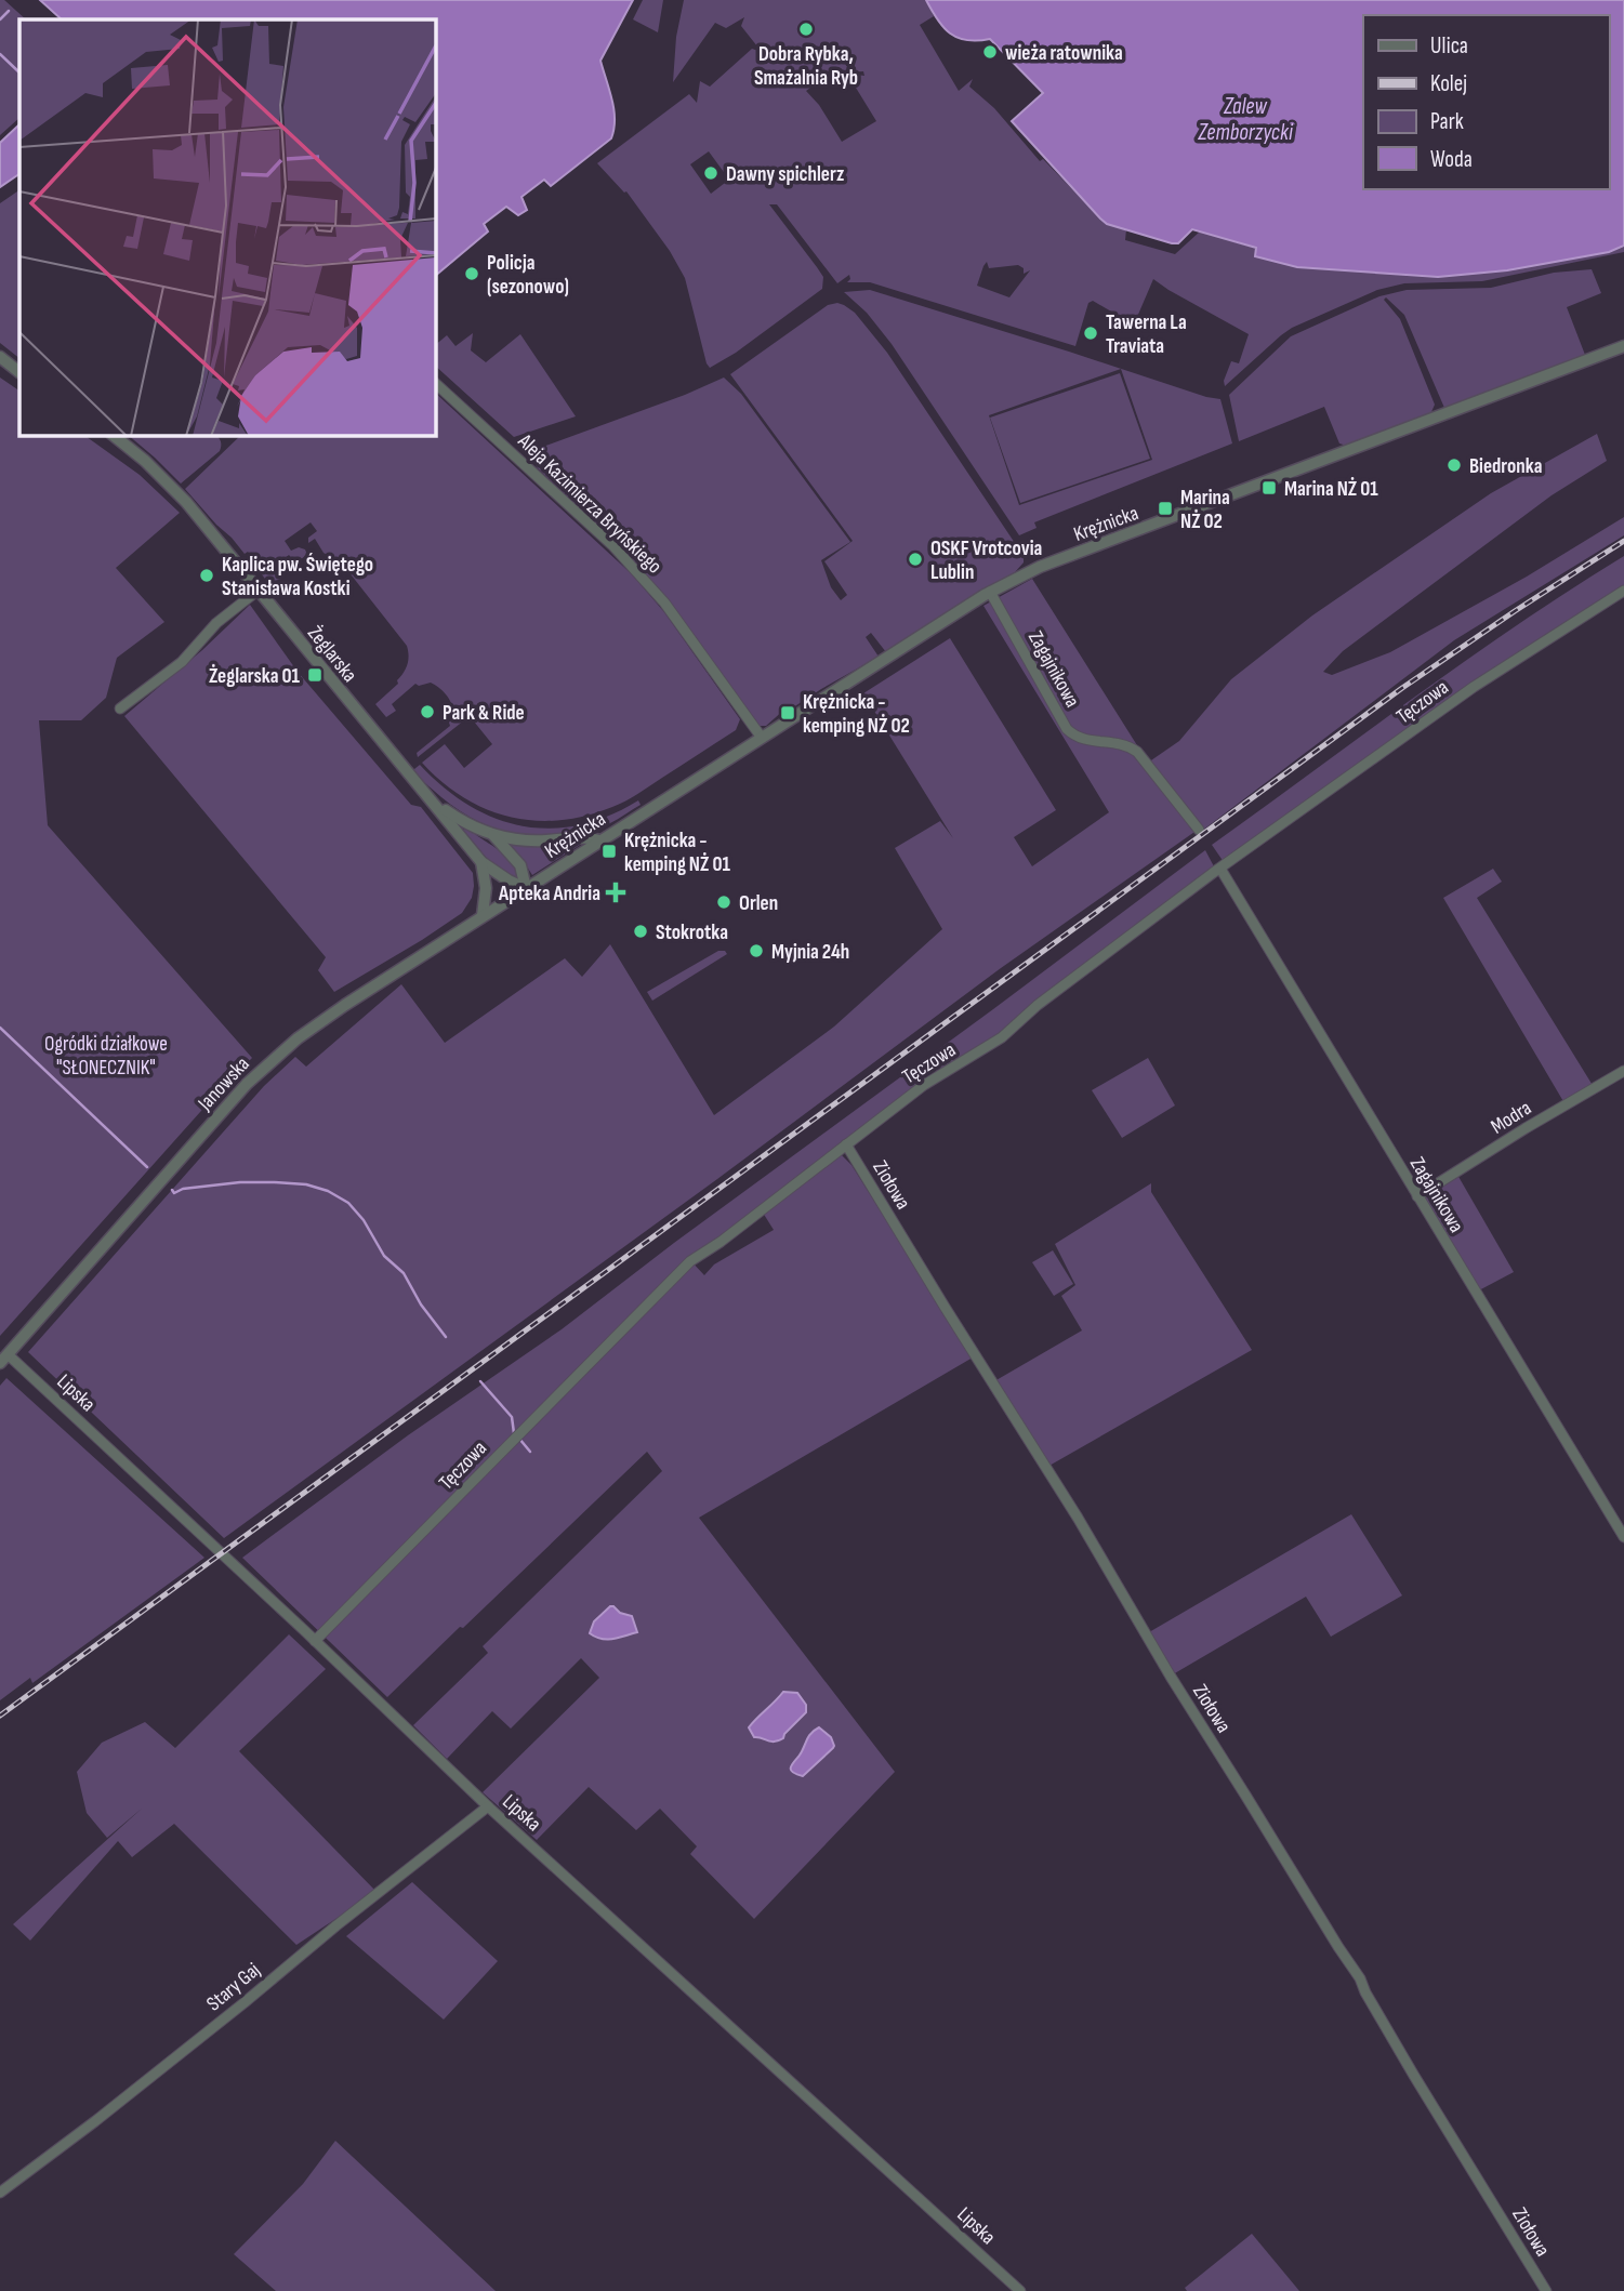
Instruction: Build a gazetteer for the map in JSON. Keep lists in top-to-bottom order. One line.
{"streets":{"street":["Aleja Kazimierza Bryńskiego","Krężnicka","Żeglarska","Zagajnikowa","Tęczowa","Janowska","Modra","Ziołowa","Lipska","Stary Gaj"]},"crossings":[["Aleja Kazimierza Bryńskiego","Krężnicka"],["Krężnicka","Żeglarska"],["Krężnicka","Zagajnikowa"],["Krężnicka","Janowska"],["Żeglarska","Janowska"],["Zagajnikowa","Tęczowa"],["Zagajnikowa","Modra"],["Tęczowa","Ziołowa"],["Tęczowa","Lipska"],["Janowska","Lipska"],["Lipska","Stary Gaj"]],"water":["Zalew Zemborzycki"],"parks":["Ogródki działkowe \"SŁONECZNIK\""],"places":{"other":["Dobra Rybka, Smażalnia Ryb","wieża ratownika","Dawny spichlerz","Policja (sezonowo)","Tawerna La Traviata","Biedronka","OSKF Vrotcovia Lublin","Kaplica pw. Świętego Stanisława Kostki","Park & Ride","Orlen","Stokrotka","Myjnia 24h"],"transit":["Marina NŻ 01","Marina NŻ 02","Żeglarska 01","Krężnicka - kemping NŻ 02","Krężnicka - kemping NŻ 01"],"health":["Apteka Andria"]},"legend":["Ulica","Kolej","Park","Woda"]}
